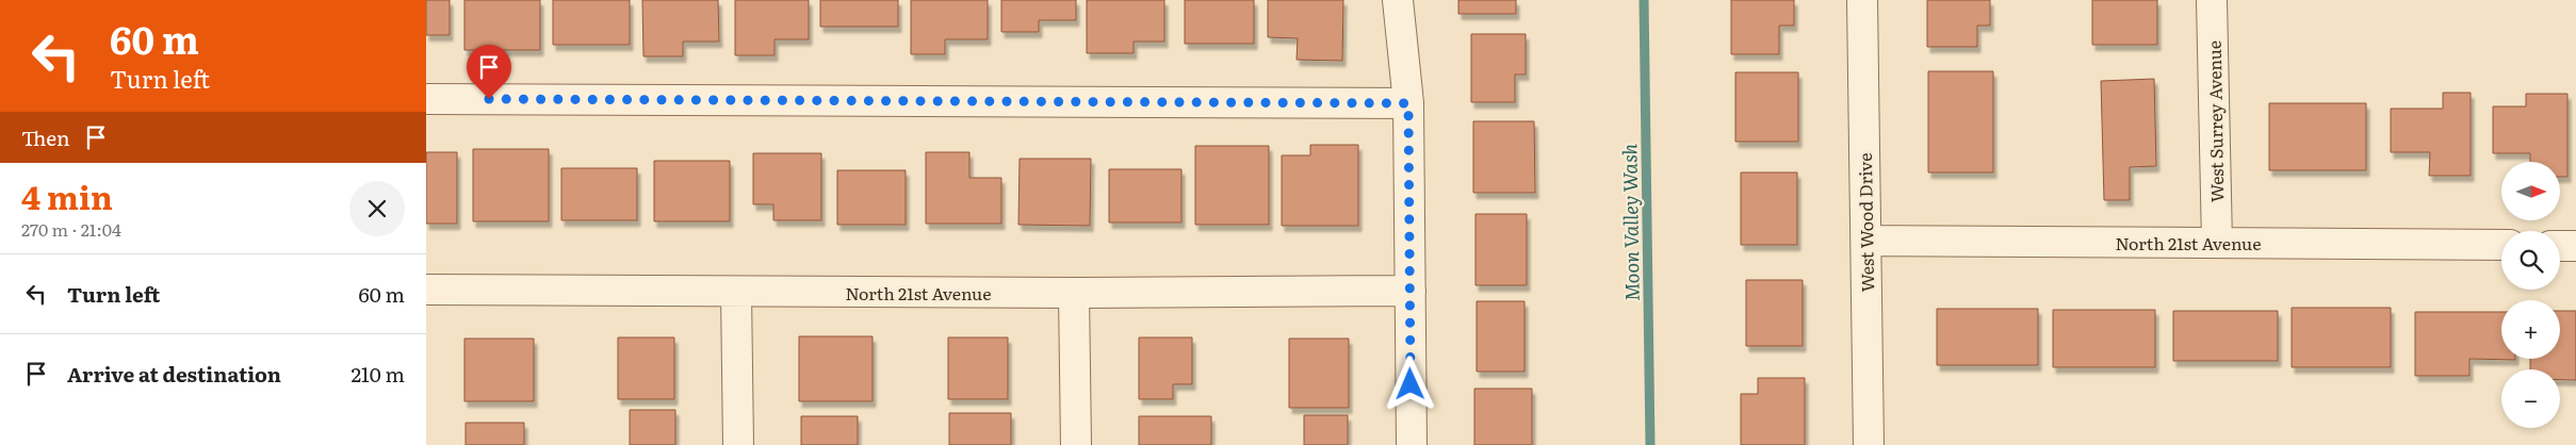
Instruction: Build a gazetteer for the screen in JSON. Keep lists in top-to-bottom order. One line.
{"streets":{"street":["West Surrey Avenue","West Wood Drive","North 21st Avenue"]},"crossings":[["West Surrey Avenue","North 21st Avenue"],["West Wood Drive","North 21st Avenue"]],"water":["Moon Valley Wash"],"north":"right","page":{"turn":["60 m","Turn left"],"then":"Then","map_buttons":["+","−"],"heading":["4 min","270 m · 21:04"],"list":[{"name":"Turn left","value":"60 m"},{"name":"Arrive at destination","value":"210 m"}]}}
